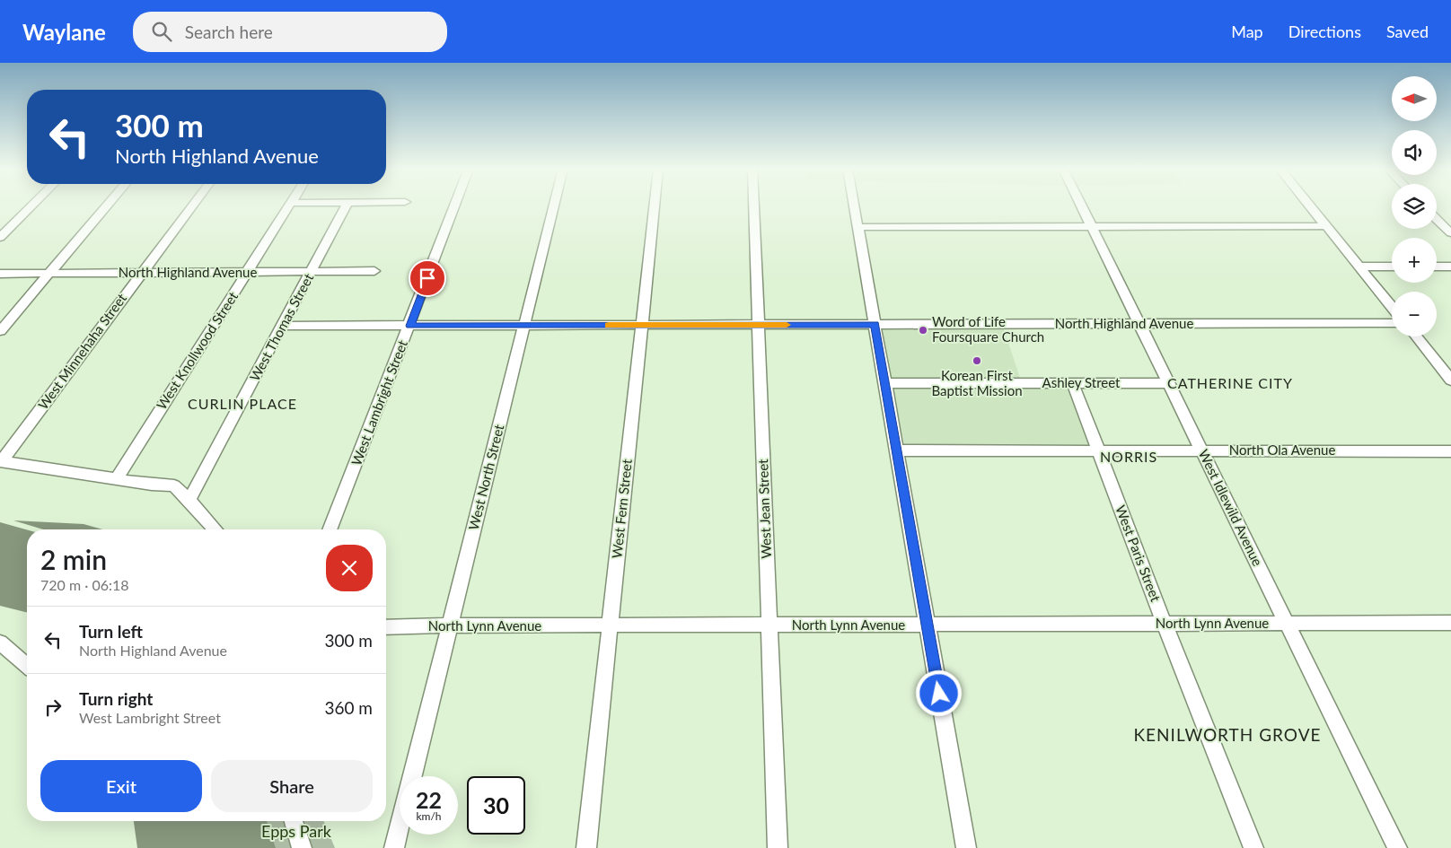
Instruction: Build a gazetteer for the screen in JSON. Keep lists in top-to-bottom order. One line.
{"streets":{"street":["North Highland Avenue","West Thomas Street","West Knollwood Street","West Minnehaha Street","Ashley Street","West Lambright Street","North Ola Avenue","West North Street","West Idlewild Avenue","West Fern Street","West Jean Street","West Paris Street","North Lynn Avenue"]},"crossings":[["North Highland Avenue","West Thomas Street"],["North Highland Avenue","West Knollwood Street"],["North Highland Avenue","West Minnehaha Street"],["North Highland Avenue","West Lambright Street"],["North Highland Avenue","West North Street"],["North Highland Avenue","West Idlewild Avenue"],["North Highland Avenue","West Fern Street"],["North Highland Avenue","West Jean Street"],["Ashley Street","West Idlewild Avenue"],["Ashley Street","West Paris Street"],["North Ola Avenue","West Idlewild Avenue"],["North Ola Avenue","West Paris Street"],["West North Street","North Lynn Avenue"],["West Idlewild Avenue","North Lynn Avenue"],["West Fern Street","North Lynn Avenue"],["West Jean Street","North Lynn Avenue"],["West Paris Street","North Lynn Avenue"]],"districts":["CATHERINE CITY","CURLIN PLACE","NORRIS","KENILWORTH GROVE"],"parks":["Epps Park"],"places":["Word of Life Foursquare Church","Korean First Baptist Mission"],"north":"left","page":{"header":"Waylane","search":"Search here","nav":["Map","Directions","Saved"],"map_buttons":["+","−"],"turn":["300 m","North Highland Avenue"],"heading":["2 min","720 m · 06:18"],"list":[{"name":"Turn left","note":"North Highland Avenue","value":"300 m"},{"name":"Turn right","note":"West Lambright Street","value":"360 m"}],"buttons":["Exit","Share"],"speed":"22 km/h","limit":"30"}}
